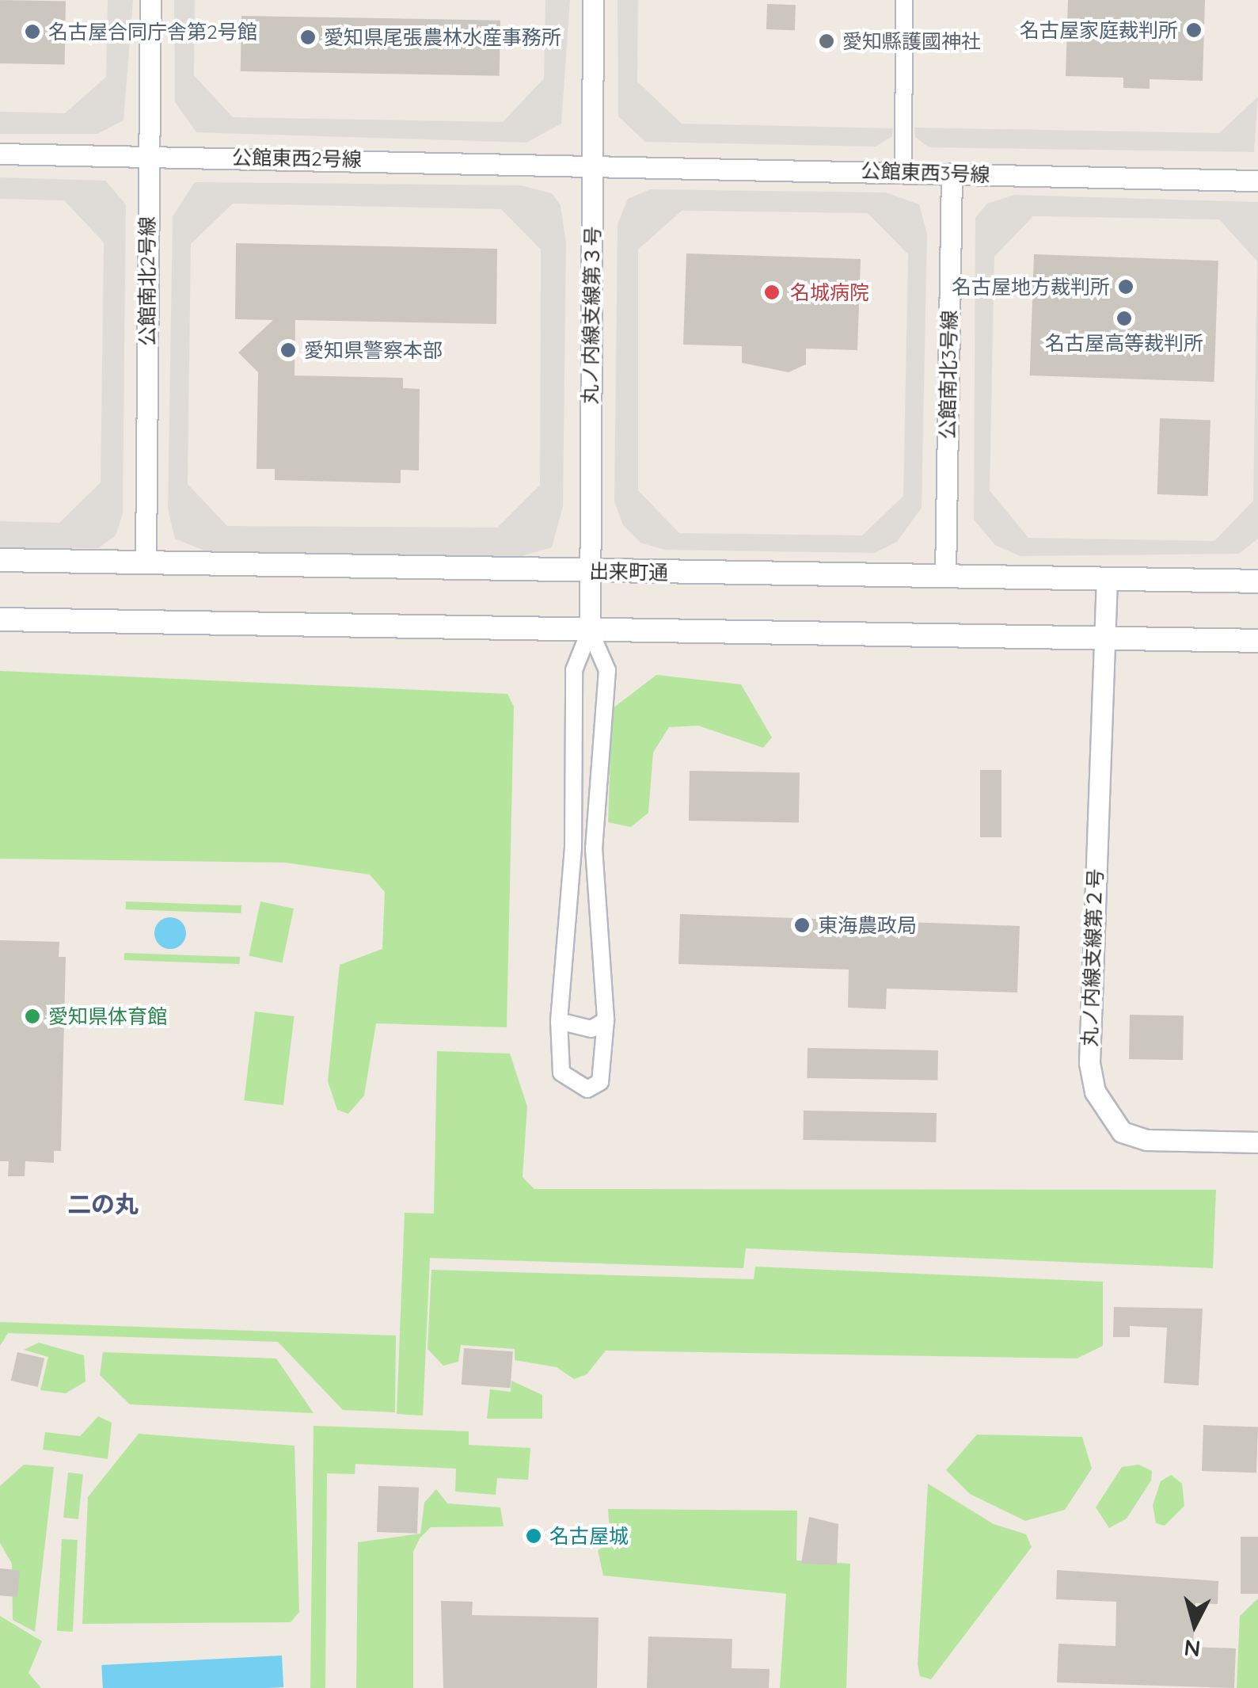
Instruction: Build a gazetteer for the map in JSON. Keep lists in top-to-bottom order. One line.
{"streets":{"main road":["出来町通"],"street":["公館東西2号線","公館東西3号線","公館南北2号線","丸ノ内線支線第３号","公館南北3号線","丸ノ内線支線第２号"]},"crossings":[["公館東西2号線","公館東西3号線"],["公館東西2号線","公館南北2号線"],["公館東西2号線","丸ノ内線支線第３号"],["公館東西3号線","丸ノ内線支線第３号"],["公館東西3号線","公館南北3号線"],["公館南北2号線","出来町通"],["丸ノ内線支線第３号","出来町通"],["公館南北3号線","出来町通"]],"districts":["二の丸"],"places":["名古屋家庭裁判所","名古屋合同庁舎第2号館","愛知県尾張農林水産事務所","愛知縣護國神社","名古屋地方裁判所","名城病院","名古屋高等裁判所","愛知県警察本部","東海農政局","愛知県体育館","名古屋城"],"north":"bottom"}
